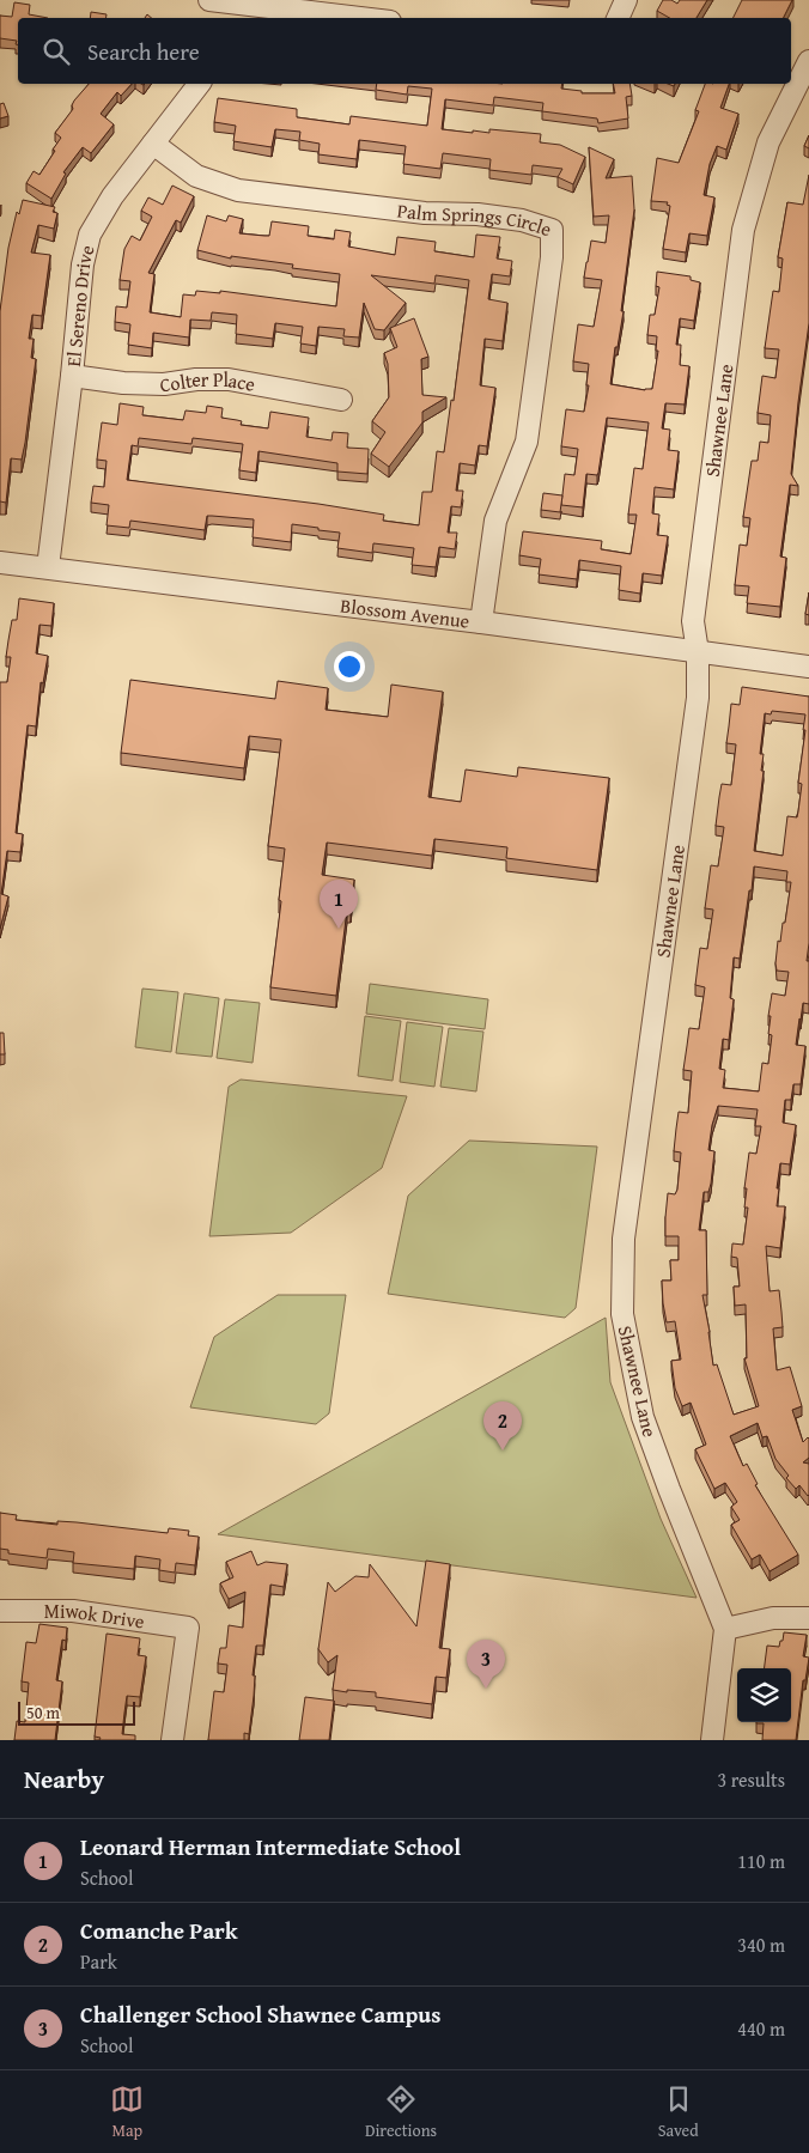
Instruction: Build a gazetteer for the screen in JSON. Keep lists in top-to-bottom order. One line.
{"streets":{"street":["Palm Springs Circle","El Sereno Drive","Colter Place","Shawnee Lane","Blossom Avenue","Miwok Drive"]},"crossings":[["Palm Springs Circle","El Sereno Drive"],["Palm Springs Circle","Blossom Avenue"],["El Sereno Drive","Colter Place"],["El Sereno Drive","Blossom Avenue"],["Shawnee Lane","Blossom Avenue"]],"scale_bar":"50 m","page":{"search":"Search here","pins":["1","2","3"],"scale":"50 m","heading":["Nearby","3 results"],"list":[{"mark":"1","name":"Leonard Herman Intermediate School","note":"School","value":"110 m"},{"mark":"2","name":"Comanche Park","note":"Park","value":"340 m"},{"mark":"3","name":"Challenger School Shawnee Campus","note":"School","value":"440 m"}],"nav":["Map","Directions","Saved"]}}
